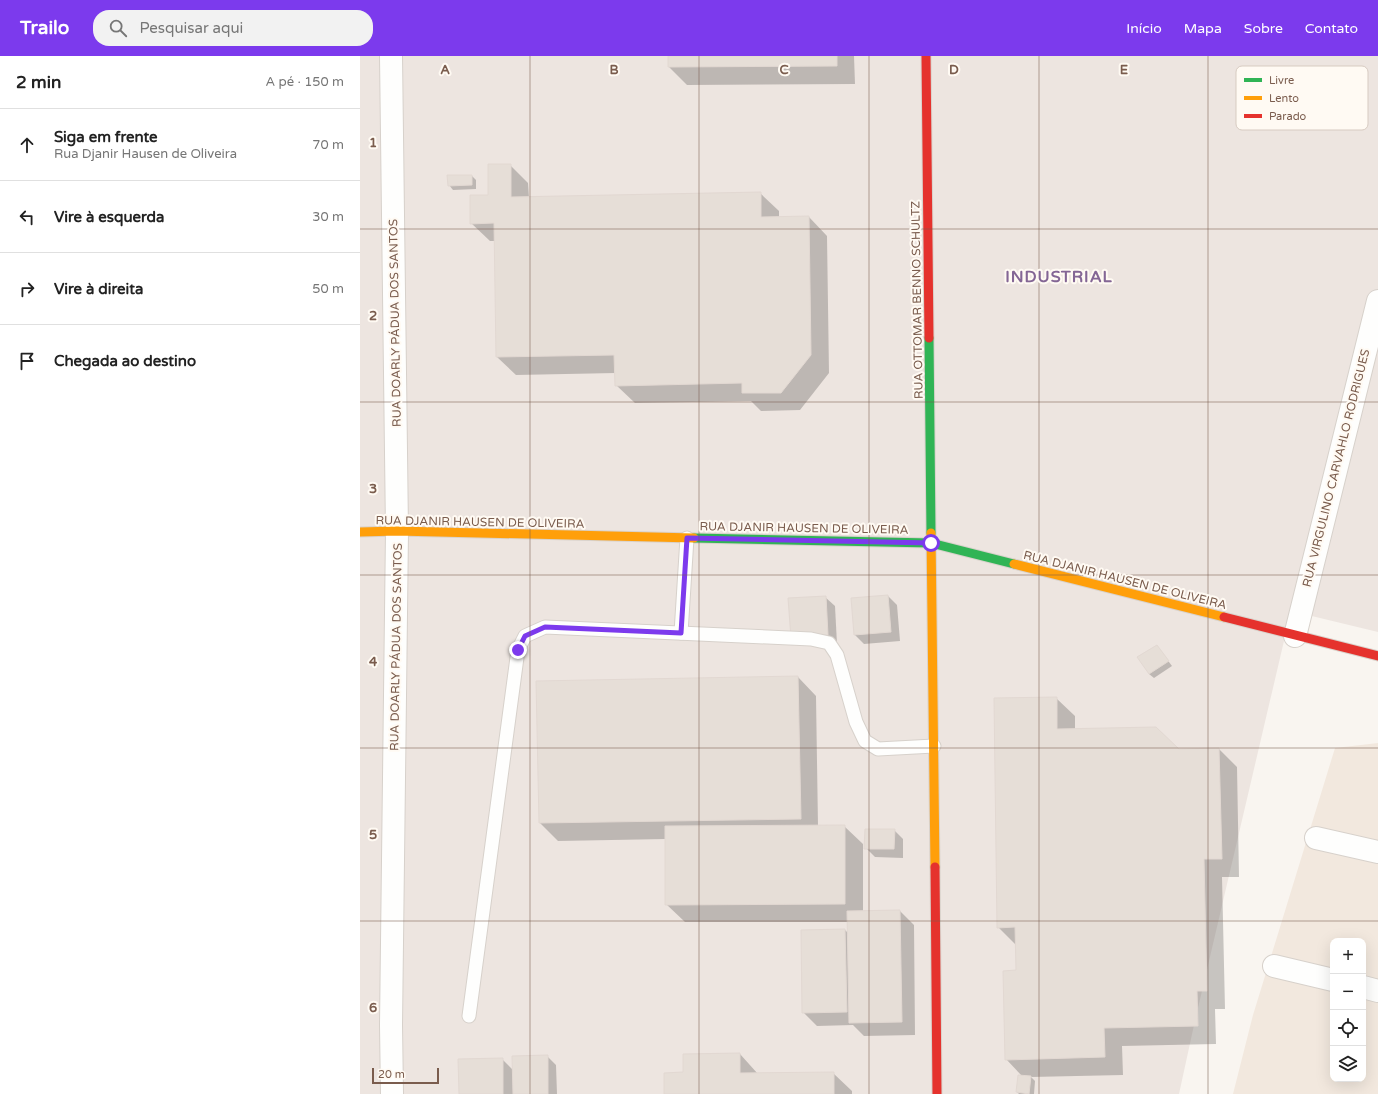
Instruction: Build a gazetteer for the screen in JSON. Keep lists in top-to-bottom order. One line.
{"streets":{"street":["RUA OTTOMAR BENNO SCHULTZ","RUA DOARLY PÁDUA DOS SANTOS","RUA VIRGULINO CARVAHLO RODRIGUES","RUA DJANIR HAUSEN DE OLIVEIRA"]},"crossings":[["RUA OTTOMAR BENNO SCHULTZ","RUA DJANIR HAUSEN DE OLIVEIRA"],["RUA DOARLY PÁDUA DOS SANTOS","RUA DJANIR HAUSEN DE OLIVEIRA"],["RUA VIRGULINO CARVAHLO RODRIGUES","RUA DJANIR HAUSEN DE OLIVEIRA"]],"districts":["INDUSTRIAL"],"legend":["Livre","Lento","Parado"],"scale_bar":"20 m","page":{"header":"Trailo","search":"Pesquisar aqui","nav":["Início","Mapa","Sobre","Contato"],"heading":["2 min","A pé · 150 m"],"list":[["Siga em frente","Rua Djanir Hausen de Oliveira","70 m"],["Vire à esquerda","30 m"],["Vire à direita","50 m"],"Chegada ao destino"],"map_buttons":["+","−"],"scale":"20 m"},"grid":{"columns":["A","B","C","D","E"],"rows":["1","2","3","4","5","6"]}}
